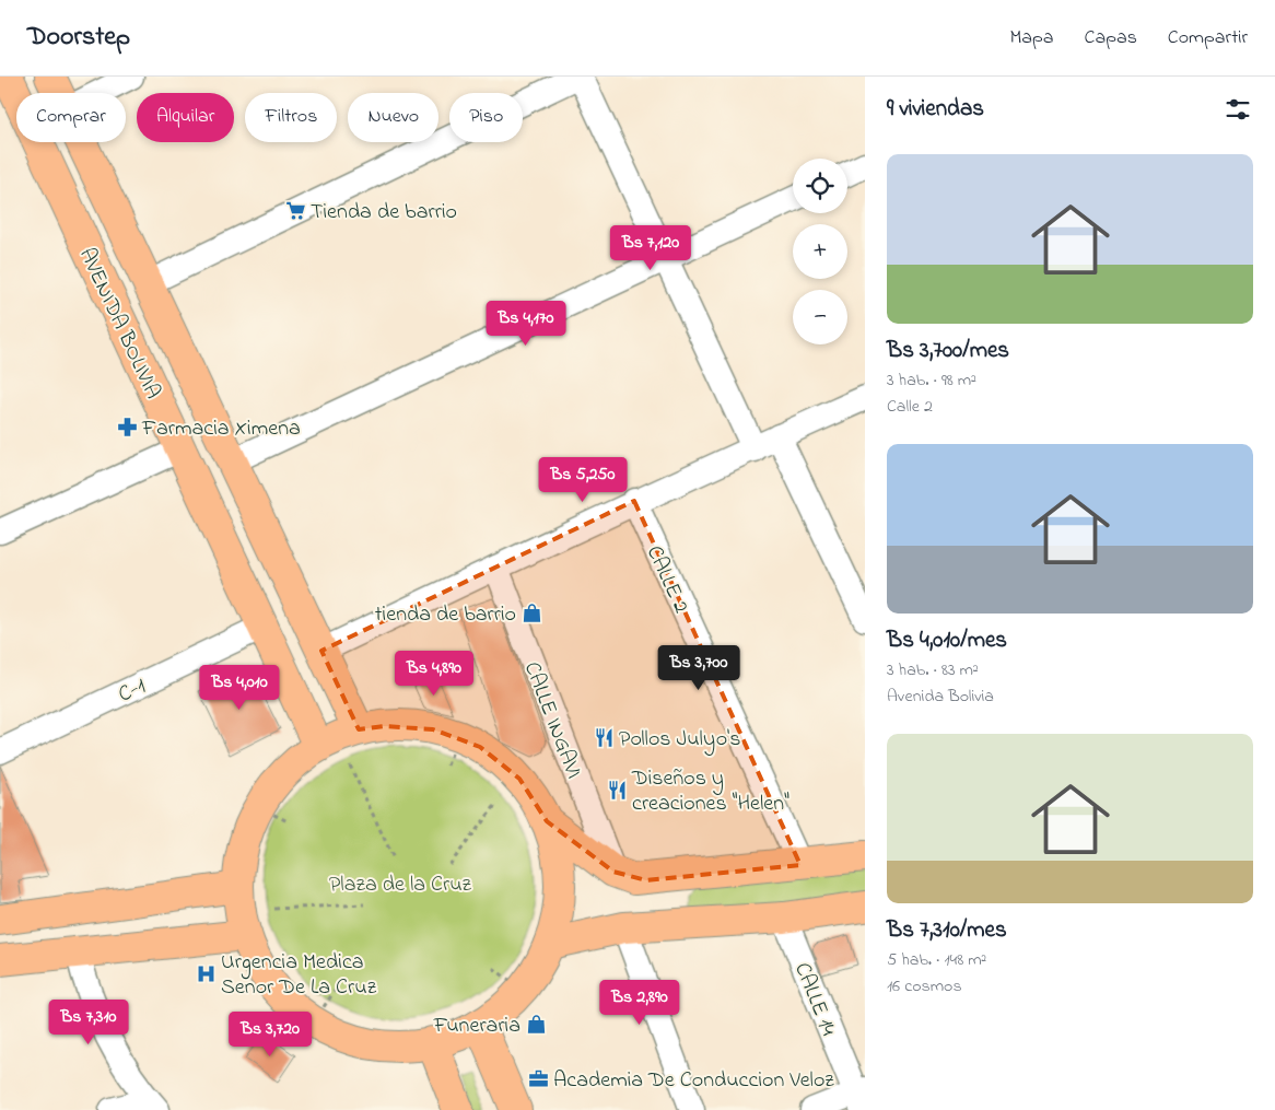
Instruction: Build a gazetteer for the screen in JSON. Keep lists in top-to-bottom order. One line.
{"streets":{"main road":["AVENIDA BOLIVIA"],"street":["CALLE 2","C-1","CALLE INGAVI","CALLE 14"]},"crossings":[["AVENIDA BOLIVIA","C-1"]],"parks":["Plaza de la Cruz"],"places":{"supermarket":["Tienda de barrio"],"pharmacy":["Farmacia Ximena"],"shop":["tienda de barrio","Funeraria"],"restaurant":["Pollos Julyo's","Diseños y creaciones \"Helen\""],"hospital":["Urgencia Medica Senor De La Cruz"],"office":["Academia De Conduccion Veloz"]},"page":{"header":"Doorstep","nav":["Mapa","Capas","Compartir"],"heading":"9 viviendas","chip":["Comprar","Alquilar","Filtros","Nuevo","Piso"],"list":[{"name":"Bs 3,700/mes","note":"3 hab. · 98 m² · Calle 2"},{"name":"Bs 4,010/mes","note":"3 hab. · 83 m² · Avenida Bolivia"},{"name":"Bs 7,310/mes","note":"5 hab. · 148 m² · 16 cosmos"}],"map_buttons":["+","−"],"price":["Bs 7,120","Bs 4,170","Bs 5,250","Bs 3,700","Bs 4,890","Bs 4,010","Bs 2,890","Bs 7,310","Bs 3,720"]}}
